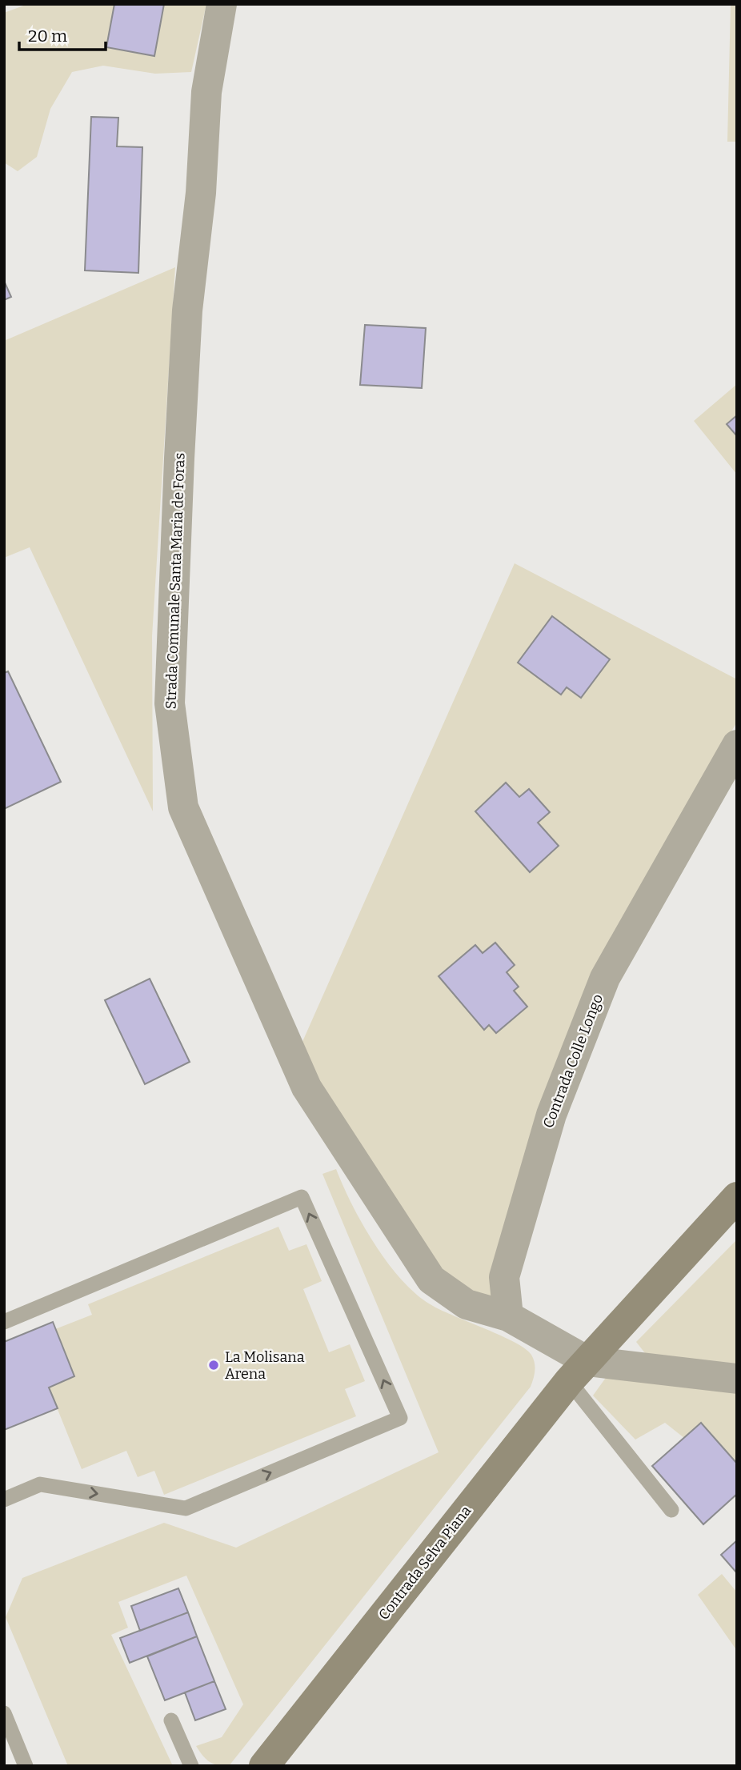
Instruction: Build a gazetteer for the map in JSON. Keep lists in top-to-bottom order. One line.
{"streets":{"street":["Strada Comunale Santa Maria de Foras","Contrada Colle Longo","Contrada Selva Piana"]},"crossings":[["Strada Comunale Santa Maria de Foras","Contrada Colle Longo"]],"places":["La Molisana Arena"],"scale_bar":"20 m"}
